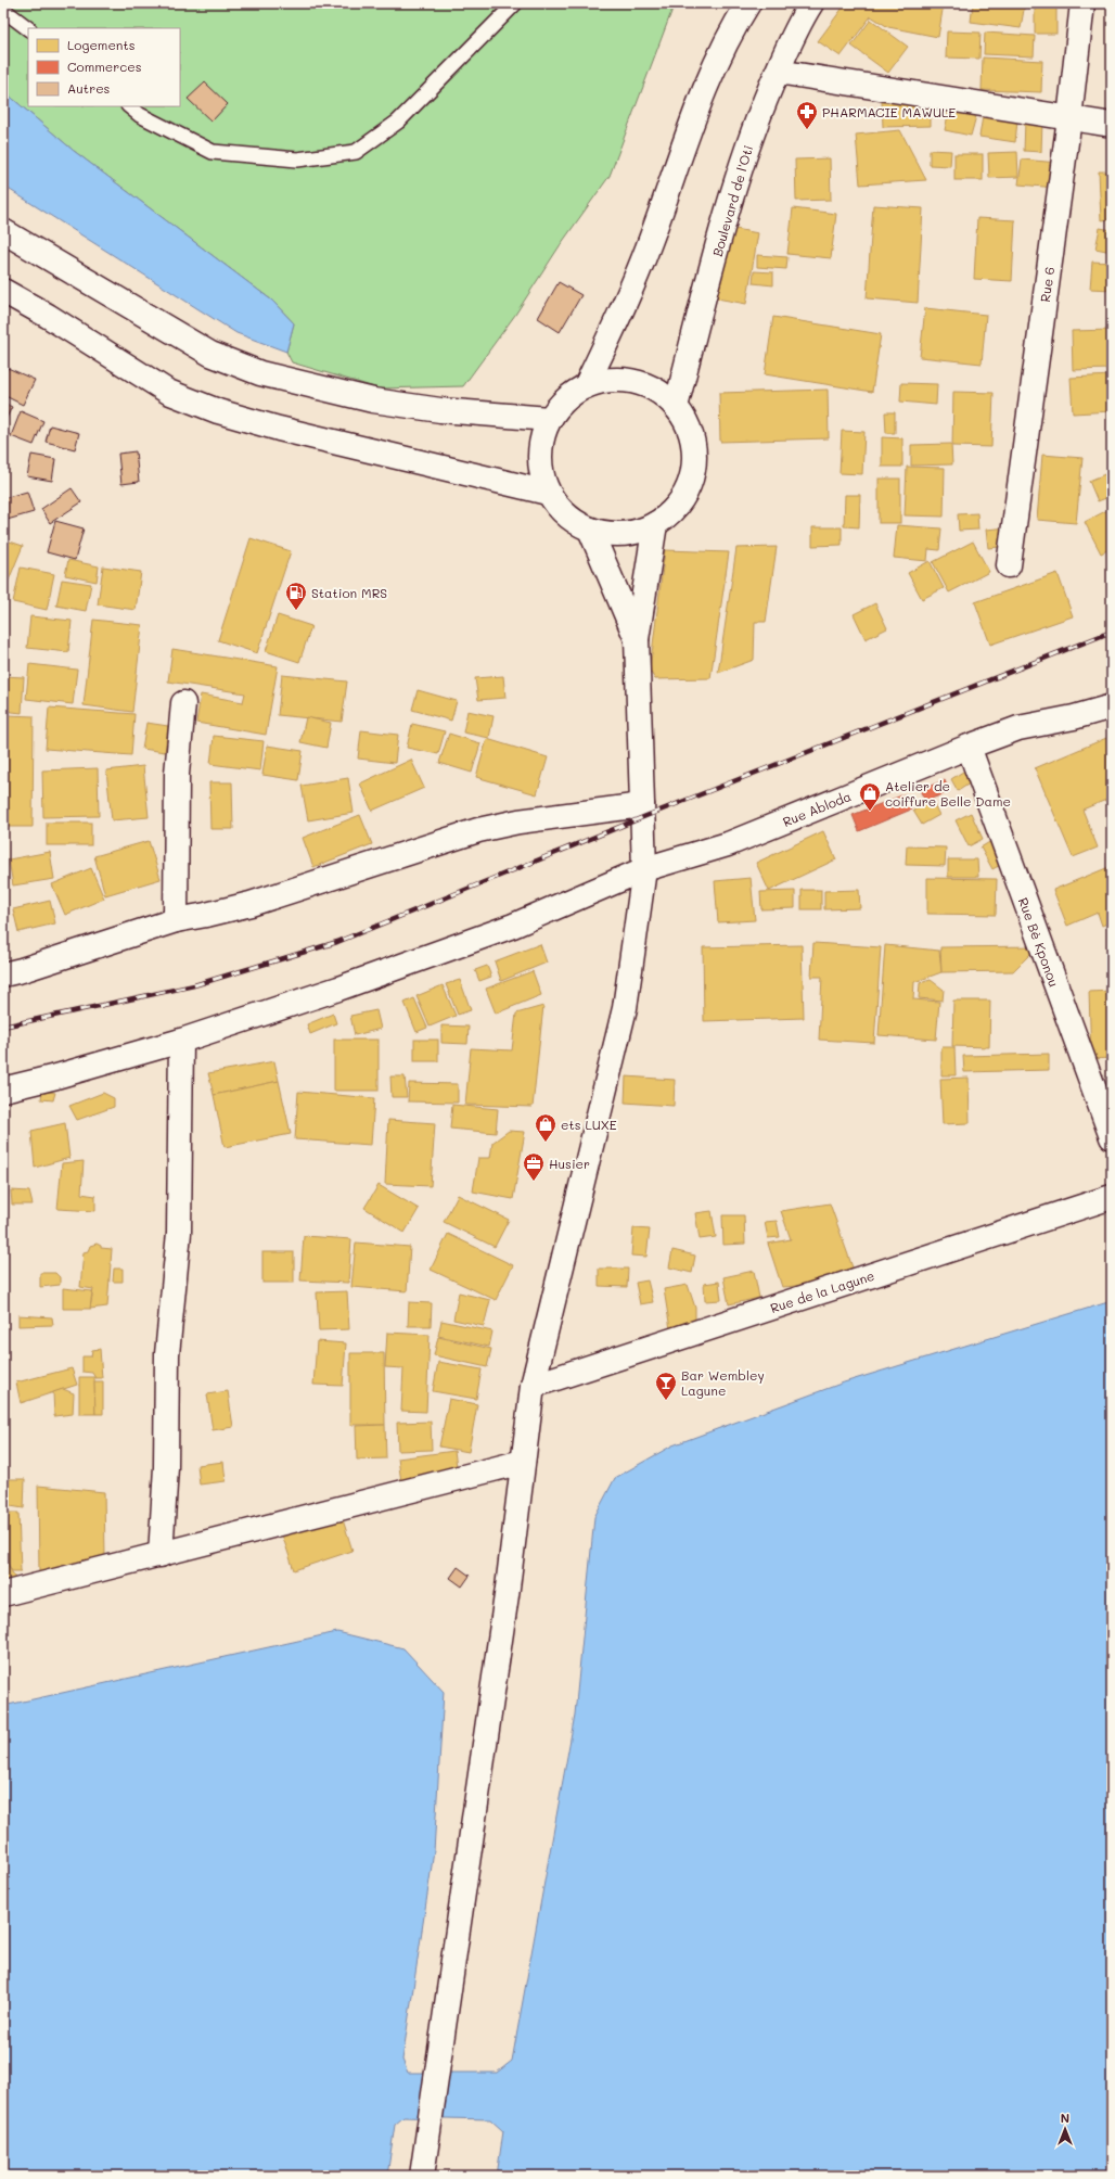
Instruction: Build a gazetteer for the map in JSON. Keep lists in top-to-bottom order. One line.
{"streets":{"street":["Boulevard de l'Oti","Rue 6","Rue Abloda","Rue Bè Kponou","Rue de la Lagune"]},"crossings":[["Rue Abloda","Rue Bè Kponou"]],"places":{"pharmacy":["PHARMACIE MAWULE"],"fuel station":["Station MRS"],"shop":["Atelier de coiffure Belle Dame","ets LUXE"],"office":["Husier"],"bar":["Bar Wembley Lagune"]},"legend":["Logements","Commerces","Autres"],"north":"top"}
